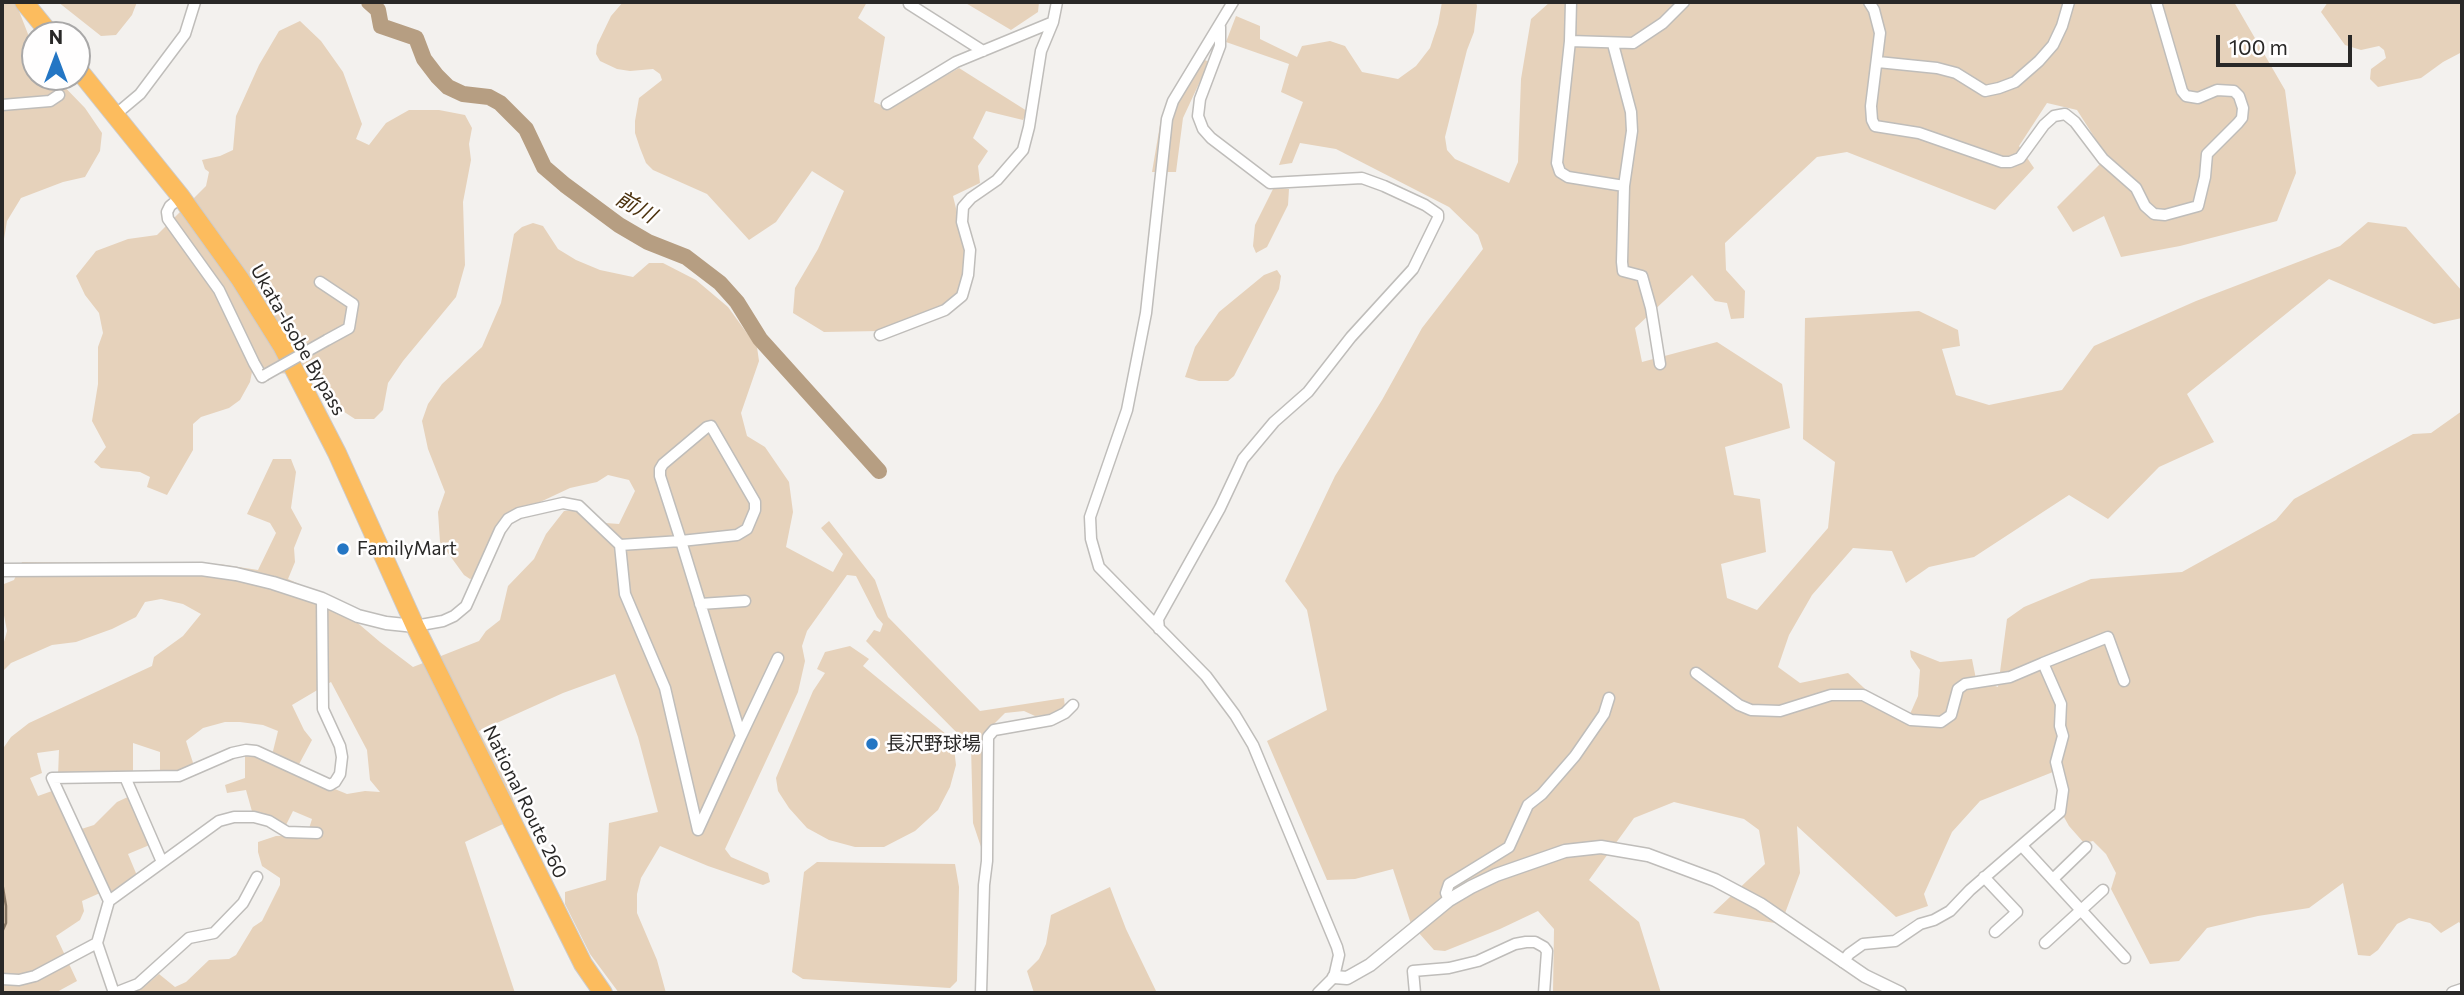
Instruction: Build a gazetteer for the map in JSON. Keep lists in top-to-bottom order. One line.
{"streets":{"highway":["Ukata-Isobe Bypass","National Route 260"]},"crossings":[["Ukata-Isobe Bypass","National Route 260"]],"water":["前川"],"places":["FamilyMart","長沢野球場"],"scale_bar":"100 m","north":"top"}
